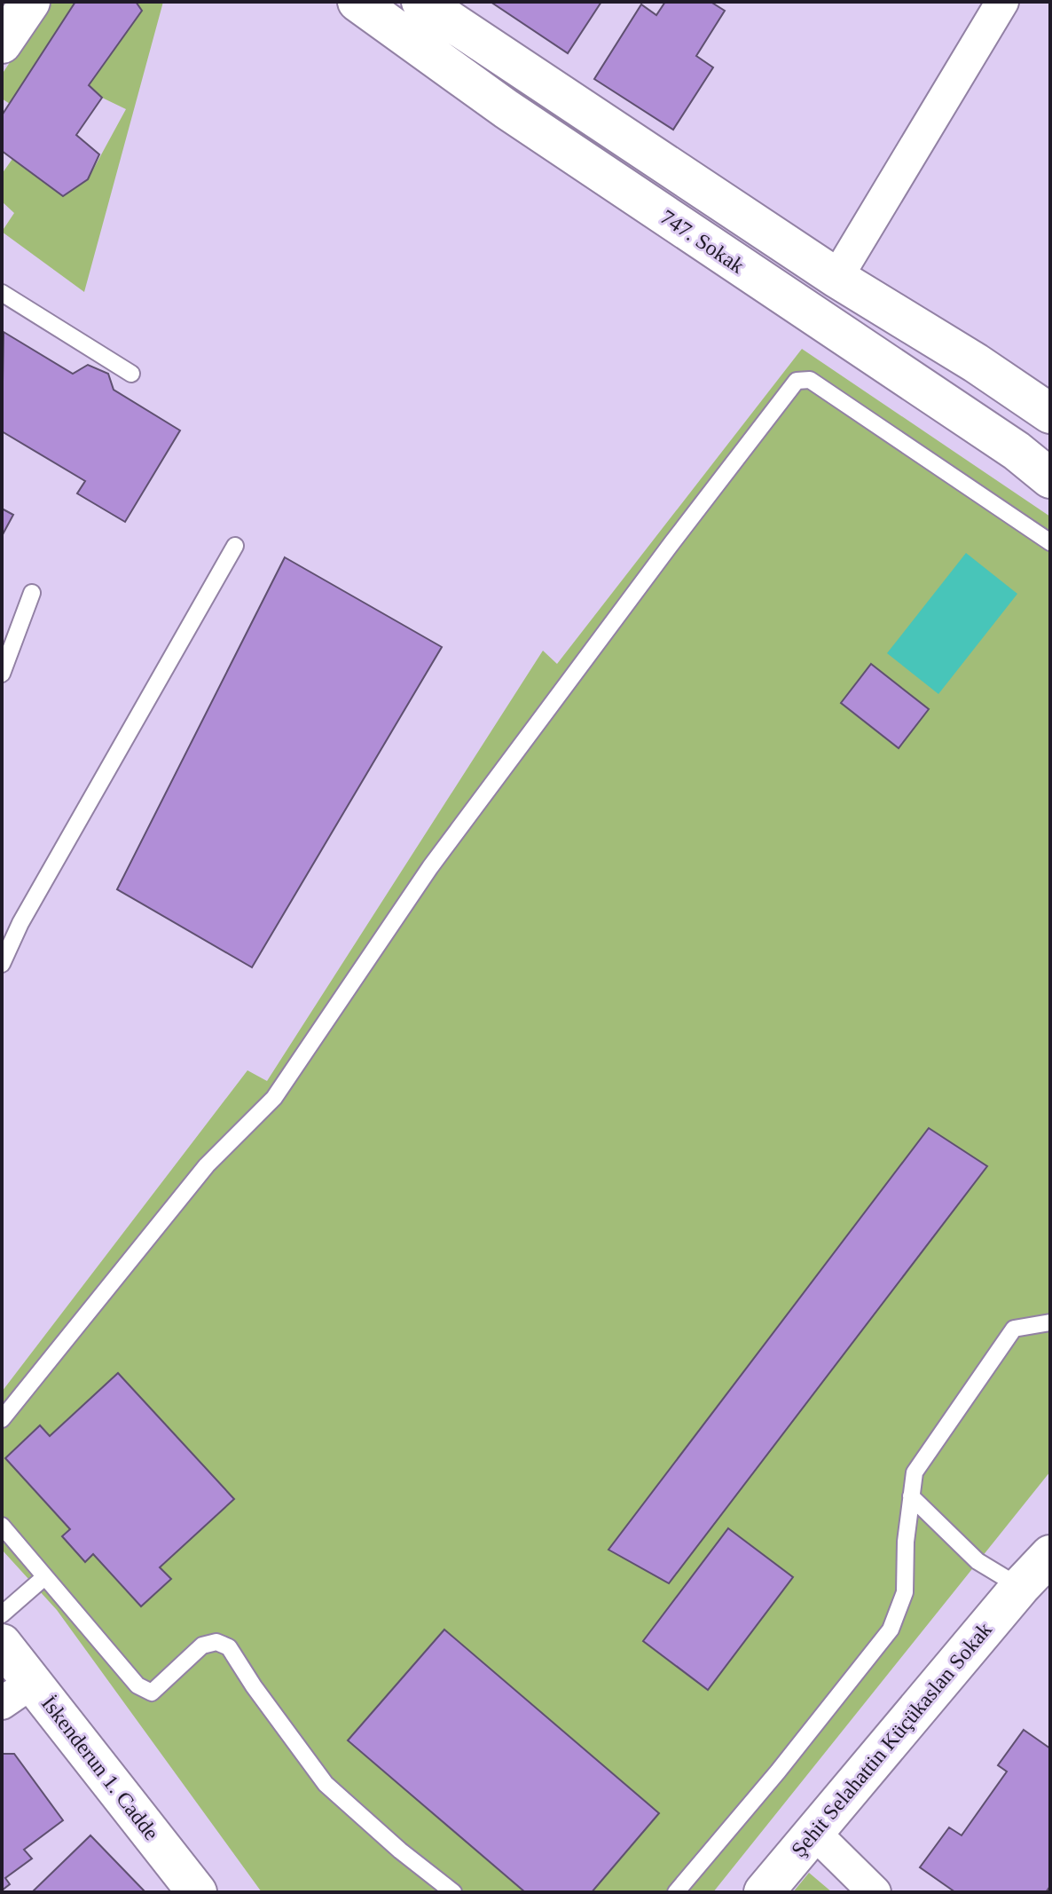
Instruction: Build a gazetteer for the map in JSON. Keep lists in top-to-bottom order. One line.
{"streets":{"street":["747. Sokak","Şehit Selahattin Küçükaslan Sokak","İskenderun 1. Cadde"]}}
